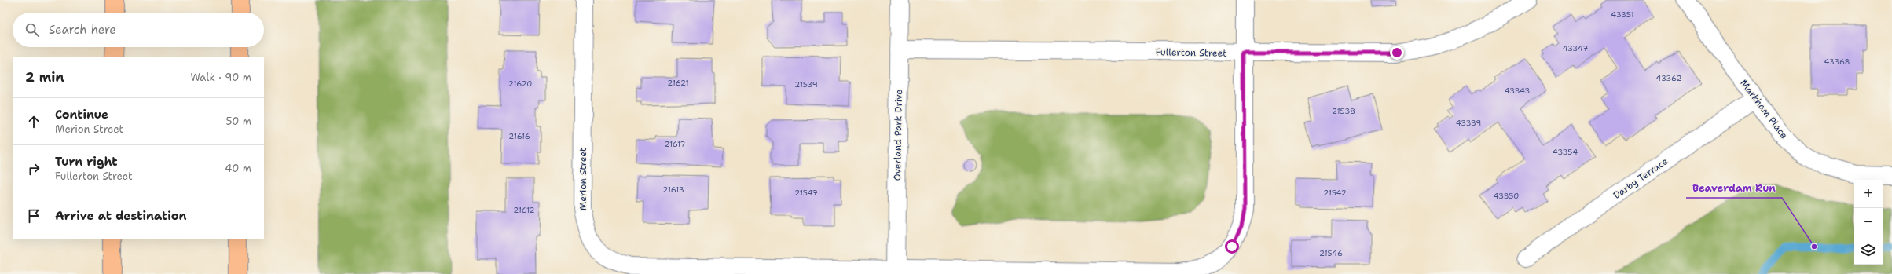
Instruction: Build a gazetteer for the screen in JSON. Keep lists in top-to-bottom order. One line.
{"streets":{"street":["Fullerton Street","Markham Place","Overland Park Drive","Darby Terrace","Merion Street"]},"crossings":[["Fullerton Street","Overland Park Drive"],["Fullerton Street","Merion Street"],["Markham Place","Darby Terrace"],["Overland Park Drive","Merion Street"]],"places":["Beaverdam Run"],"house_numbers":["43351","43347","43368","43362","21621","21620","21539","43343","21538","43339","21616","21617","43354","21613","21547","21542","43350","21612","21546"],"page":{"search":"Search here","heading":["2 min","Walk · 90 m"],"list":[["Continue","Merion Street","50 m"],["Turn right","Fullerton Street","40 m"],"Arrive at destination"],"map_buttons":["+","−"]}}
